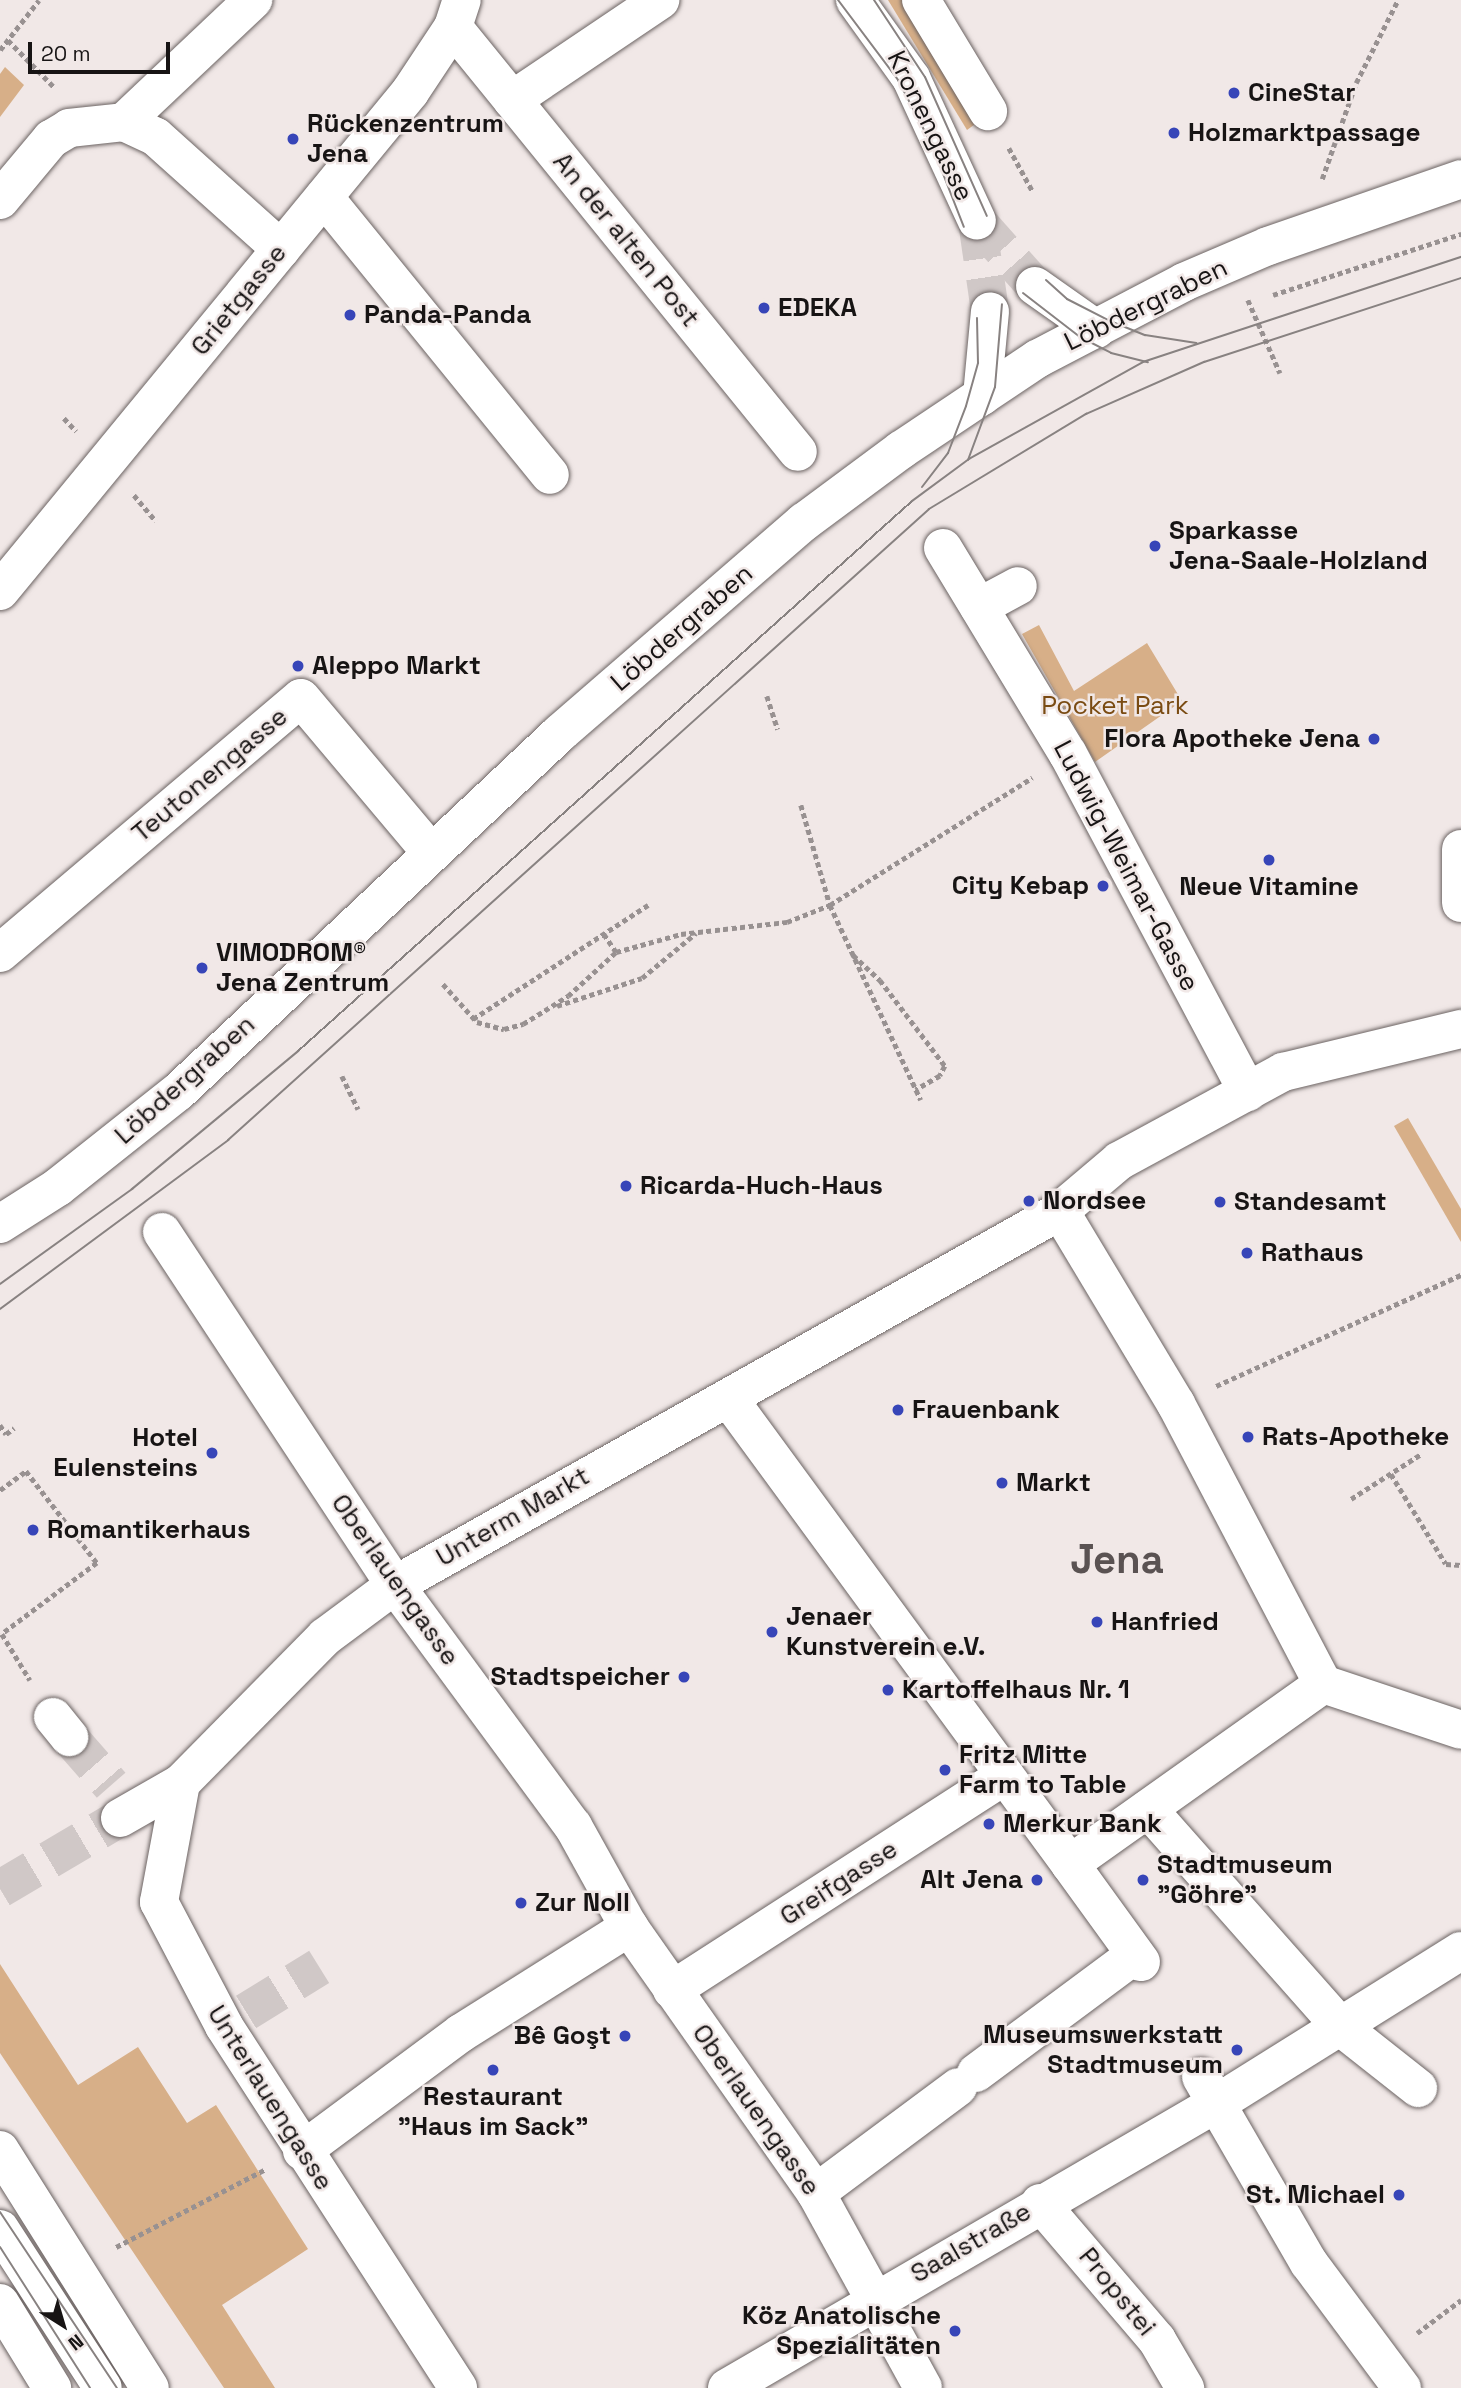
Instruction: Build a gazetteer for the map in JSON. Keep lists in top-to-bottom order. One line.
{"streets":{"street":["Kronengasse","An der alten Post","Grietgasse","Löbdergraben","Teutonengasse","Ludwig-Weimar-Gasse","Unterm Markt","Oberlauengasse","Greifgasse","Unterlauengasse","Saalstraße","Propstei"]},"crossings":[["An der alten Post","Grietgasse"],["Löbdergraben","Teutonengasse"],["Unterm Markt","Oberlauengasse"],["Unterm Markt","Unterlauengasse"],["Oberlauengasse","Greifgasse"],["Oberlauengasse","Saalstraße"],["Saalstraße","Propstei"]],"districts":["Jena"],"parks":["Pocket Park"],"places":["CineStar","Holzmarktpassage","Rückenzentrum Jena","EDEKA","Panda-Panda","Sparkasse Jena-Saale-Holzland","Aleppo Markt","Flora Apotheke Jena","Neue Vitamine","City Kebap","VIMODROM® Jena Zentrum","Ricarda-Huch-Haus","Nordsee","Standesamt","Rathaus","Frauenbank","Rats-Apotheke","Hotel Eulensteins","Markt","Romantikerhaus","Hanfried","Jenaer Kunstverein e.V.","Stadtspeicher","Kartoffelhaus Nr. 1","Fritz Mitte Farm to Table","Merkur Bank","Alt Jena","Stadtmuseum \"Göhre\"","Zur Noll","Bê Goşt","Museumswerkstatt Stadtmuseum","Restaurant \"Haus im Sack\"","St. Michael","Köz Anatolische Spezialitäten"],"scale_bar":"20 m","north":"bottom right"}
